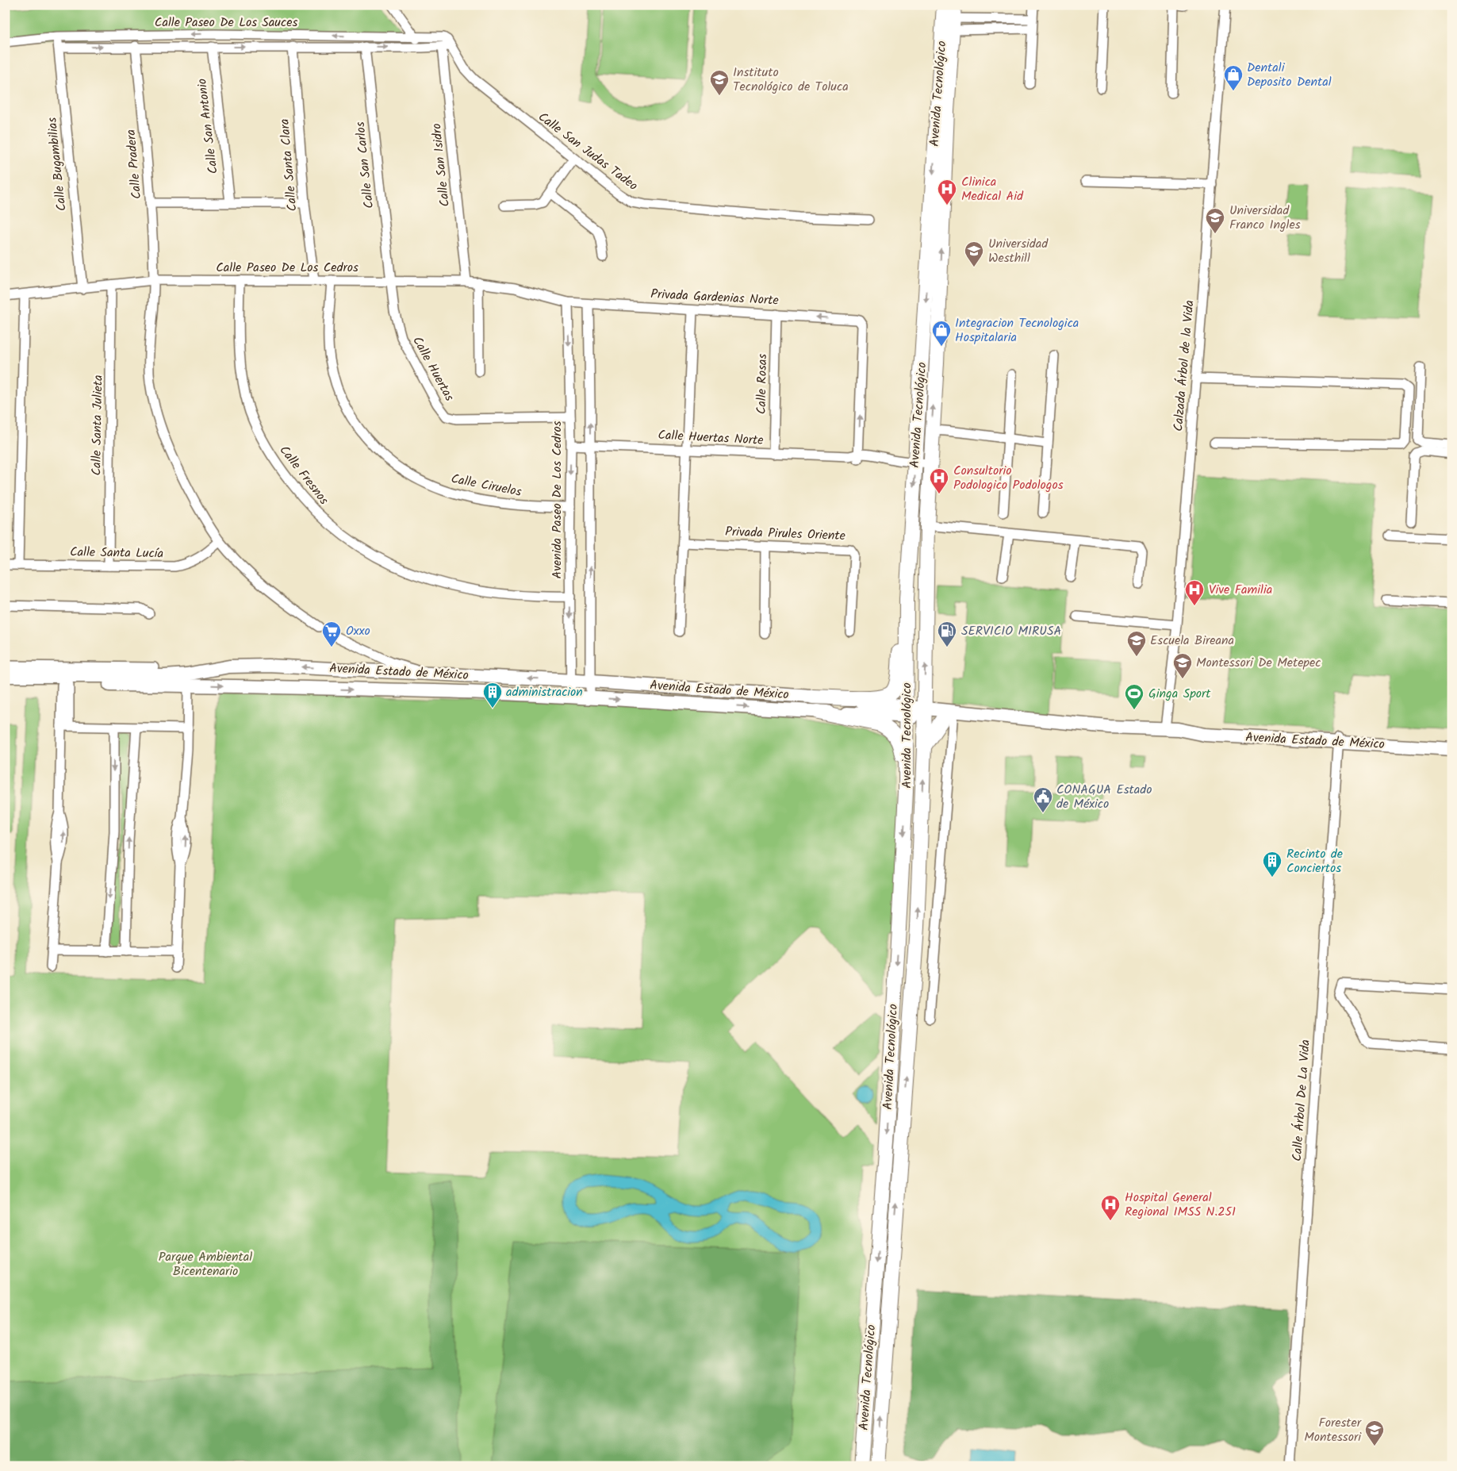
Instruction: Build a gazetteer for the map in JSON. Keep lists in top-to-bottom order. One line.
{"streets":{"main road":["Avenida Tecnológico","Avenida Estado de México"],"street":["Calle Paseo De Los Sauces","Calle San Antonio","Calle San Judas Tadeo","Calle Bugambilias","Calle Pradera","Calle Santa Clara","Calle San Carlos","Calle San Isidro","Calle Paseo De Los Cedros","Privada Gardenias Norte","Calzada Árbol de la Vida","Calle Huertas","Calle Rosas","Calle Santa Julieta","Calle Huertas Norte","Calle Fresnos","Calle Ciruelos","Avenida Paseo De Los Cedros","Privada Pirules Oriente","Calle Santa Lucía","Calle Árbol De La Vida"]},"crossings":[["Calle Paseo De Los Sauces","Calle San Antonio"],["Calle Paseo De Los Sauces","Calle San Judas Tadeo"],["Calle Paseo De Los Sauces","Calle Bugambilias"],["Calle Paseo De Los Sauces","Calle Pradera"],["Calle Paseo De Los Sauces","Calle Santa Clara"],["Calle Paseo De Los Sauces","Calle San Carlos"],["Calle Paseo De Los Sauces","Calle San Isidro"],["Avenida Tecnológico","Calle Huertas Norte"],["Avenida Tecnológico","Avenida Estado de México"],["Calle San Judas Tadeo","Calle San Isidro"],["Calle Bugambilias","Calle Paseo De Los Cedros"],["Calle Pradera","Calle Paseo De Los Cedros"],["Calle Pradera","Calle Santa Lucía"],["Calle Santa Clara","Calle Paseo De Los Cedros"],["Calle San Carlos","Calle Paseo De Los Cedros"],["Calle San Carlos","Calle Huertas"],["Calle San Isidro","Calle Paseo De Los Cedros"],["Calle Paseo De Los Cedros","Privada Gardenias Norte"],["Calle Paseo De Los Cedros","Calle Huertas"],["Calle Paseo De Los Cedros","Calle Santa Julieta"],["Calle Paseo De Los Cedros","Calle Fresnos"],["Calle Paseo De Los Cedros","Calle Ciruelos"],["Calle Paseo De Los Cedros","Avenida Paseo De Los Cedros"],["Privada Gardenias Norte","Calle Rosas"],["Privada Gardenias Norte","Calle Huertas Norte"],["Privada Gardenias Norte","Avenida Paseo De Los Cedros"],["Calzada Árbol de la Vida","Avenida Estado de México"],["Calle Huertas","Avenida Paseo De Los Cedros"],["Calle Rosas","Calle Huertas Norte"],["Calle Santa Julieta","Calle Santa Lucía"],["Calle Huertas Norte","Avenida Paseo De Los Cedros"],["Calle Fresnos","Avenida Paseo De Los Cedros"],["Calle Ciruelos","Avenida Paseo De Los Cedros"],["Avenida Paseo De Los Cedros","Avenida Estado de México"],["Avenida Estado de México","Calle Árbol De La Vida"]],"parks":["Parque Ambiental Bicentenario"],"places":{"shop":["Dentali Deposito Dental","Integracion Tecnologica Hospitalaria"],"school or university":["Instituto Tecnológico de Toluca","Universidad Franco Ingles","Universidad Westhill","Escuela Bireana","Montessori De Metepec","Forester Montessori"],"hospital":["Clinica Medical Aid","Consultorio Podologico Podologos","Vive Familia","Hospital General Regional IMSS N.251"],"supermarket":["Oxxo"],"fuel station":["SERVICIO MIRUSA"],"building":["administracion","Recinto de Conciertos"],"sports":["Ginga Sport"],"public building":["CONAGUA Estado de México"]}}
